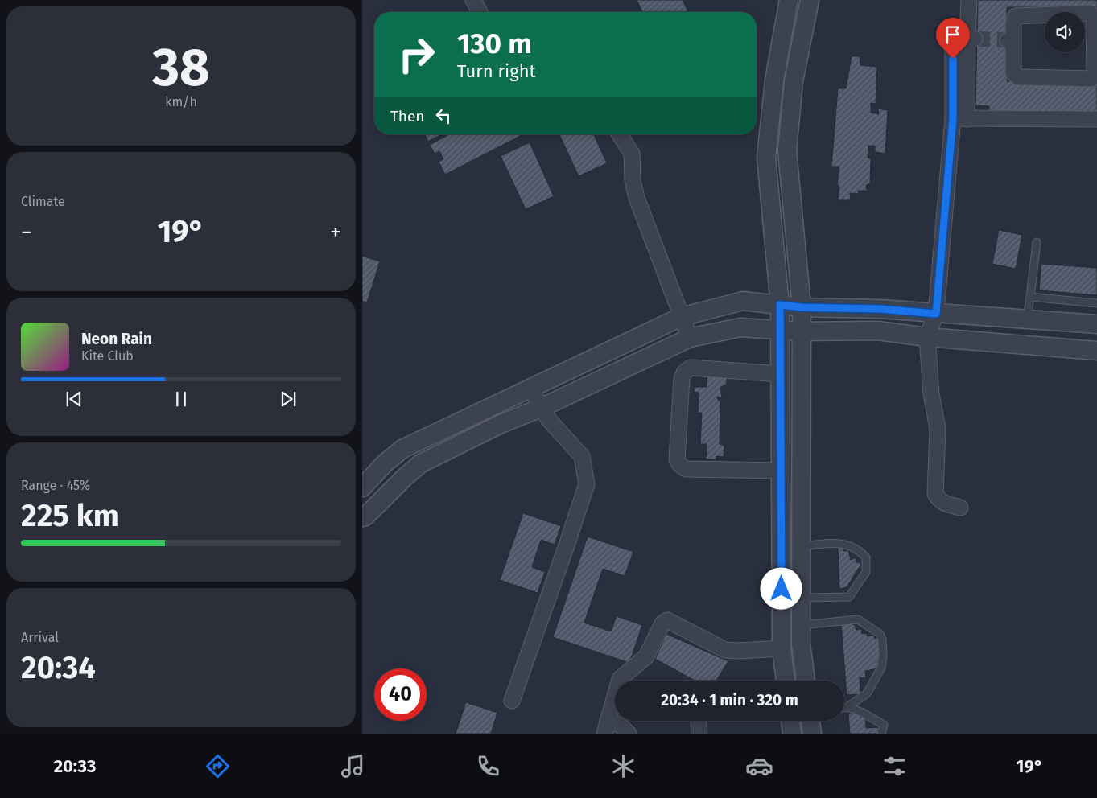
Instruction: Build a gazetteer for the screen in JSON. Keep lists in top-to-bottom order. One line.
{"page":{"tile":[["38","km/h"],"Climate",["Range · 45%","225 km"],["Arrival","20:34"]],"turn":["130 m","Turn right"],"then":"Then","heat":["−","19°","+"],"song":["Neon Rain","Kite Club"],"limit":"40","trip":"20:34 · 1 min · 320 m","tabs":["20:33","19°"]}}
